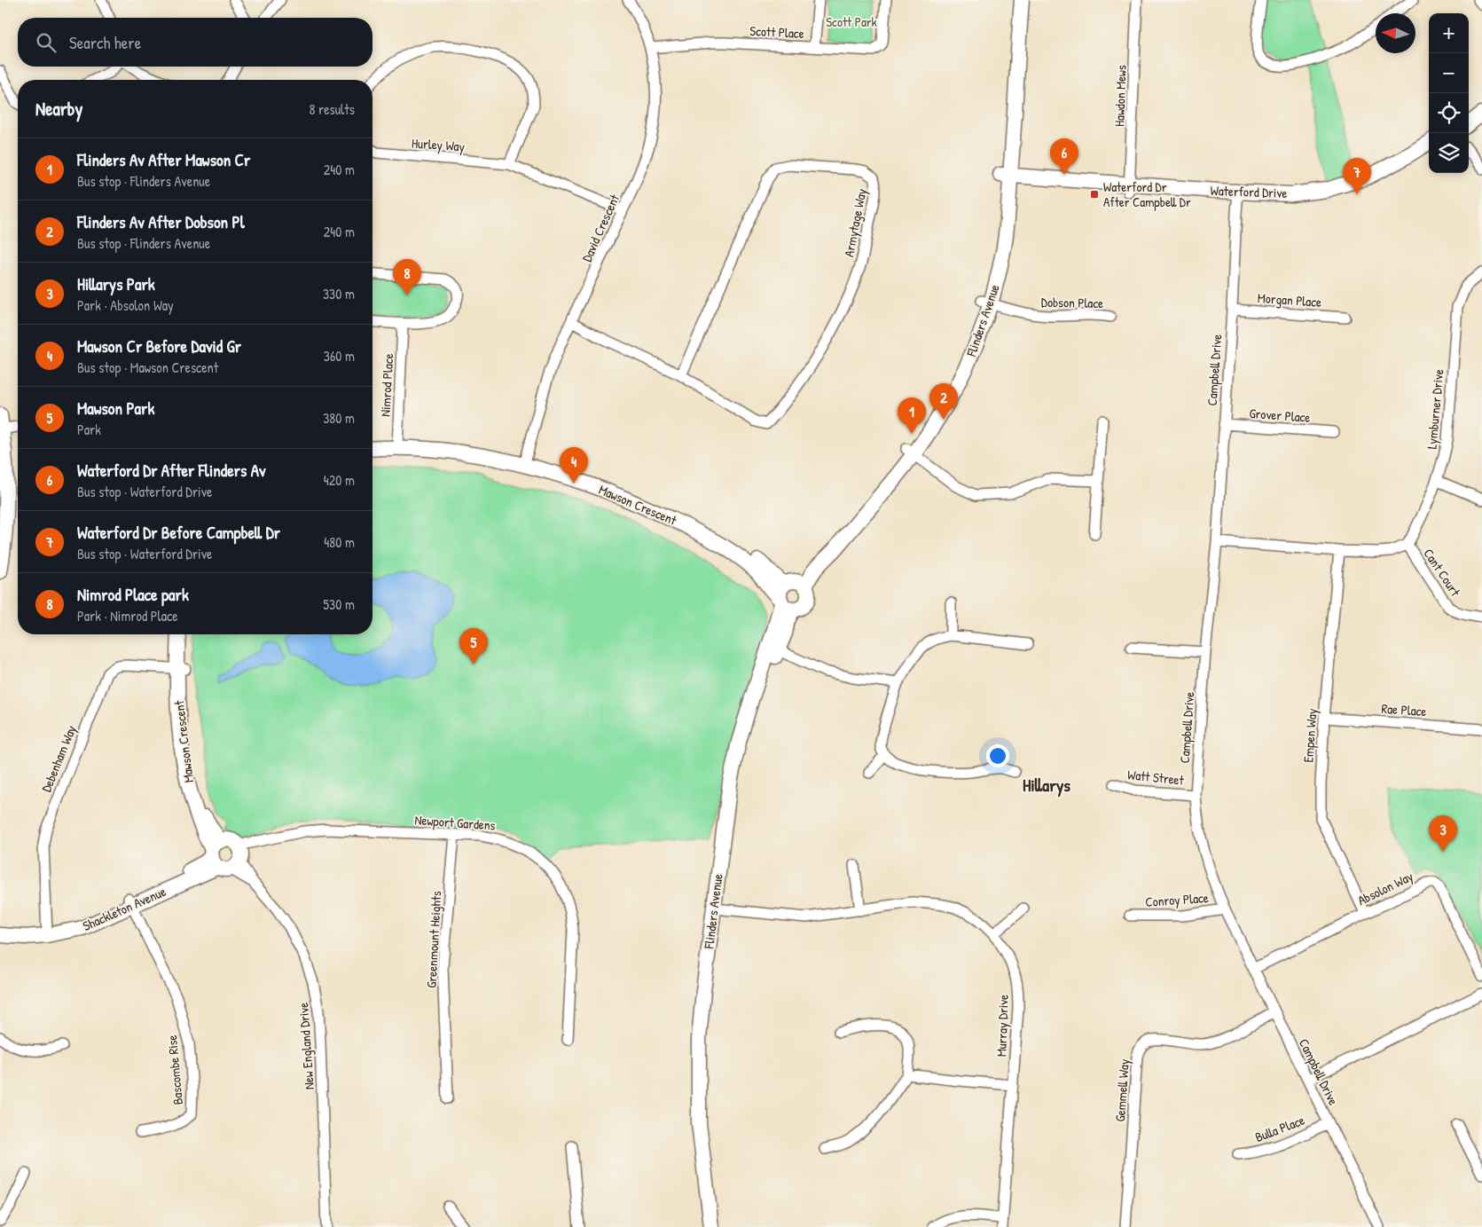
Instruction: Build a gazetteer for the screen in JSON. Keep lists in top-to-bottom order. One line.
{"streets":{"street":["Scott Place","Hawdon Mews","Hurley Way","Waterford Drive","Armytage Way","David Crescent","Morgan Place","Dobson Place","Flinders Avenue","Campbell Drive","Nimrod Place","Lymburner Drive","Grover Place","Mawson Crescent","Cant Court","Rae Place","Empen Way","Debenham Way","Watt Street","Newport Gardens","Absolon Way","Conroy Place","Shackleton Avenue","Greenmount Heights","Murray Drive","New England Drive","Bascombe Rise","Gemmell Way","Bulla Place"]},"crossings":[["Scott Place","David Crescent"],["Hawdon Mews","Waterford Drive"],["Hurley Way","David Crescent"],["Waterford Drive","Flinders Avenue"],["Waterford Drive","Campbell Drive"],["Armytage Way","David Crescent"],["David Crescent","Mawson Crescent"],["Morgan Place","Campbell Drive"],["Dobson Place","Flinders Avenue"],["Flinders Avenue","Mawson Crescent"],["Flinders Avenue","Murray Drive"],["Campbell Drive","Grover Place"],["Campbell Drive","Watt Street"],["Campbell Drive","Absolon Way"],["Campbell Drive","Conroy Place"],["Campbell Drive","Gemmell Way"],["Campbell Drive","Bulla Place"],["Nimrod Place","Mawson Crescent"],["Lymburner Drive","Cant Court"],["Mawson Crescent","Debenham Way"],["Mawson Crescent","Newport Gardens"],["Mawson Crescent","Shackleton Avenue"],["Mawson Crescent","New England Drive"],["Rae Place","Empen Way"],["Empen Way","Absolon Way"],["Debenham Way","Shackleton Avenue"],["Newport Gardens","Shackleton Avenue"],["Newport Gardens","Greenmount Heights"],["Newport Gardens","New England Drive"],["Shackleton Avenue","New England Drive"],["Shackleton Avenue","Bascombe Rise"]],"districts":["Hillarys"],"parks":["Scott Park"],"places":{"transit":["Waterford Dr After Campbell Dr"]},"north":"left","page":{"map_buttons":["+","−"],"search":"Search here","heading":["Nearby","8 results"],"list":[{"mark":"1","name":"Flinders Av After Mawson Cr","note":"Bus stop · Flinders Avenue","value":"240 m"},{"mark":"2","name":"Flinders Av After Dobson Pl","note":"Bus stop · Flinders Avenue","value":"240 m"},{"mark":"3","name":"Hillarys Park","note":"Park · Absolon Way","value":"330 m"},{"mark":"4","name":"Mawson Cr Before David Gr","note":"Bus stop · Mawson Crescent","value":"360 m"},{"mark":"5","name":"Mawson Park","note":"Park","value":"380 m"},{"mark":"6","name":"Waterford Dr After Flinders Av","note":"Bus stop · Waterford Drive","value":"420 m"},{"mark":"7","name":"Waterford Dr Before Campbell Dr","note":"Bus stop · Waterford Drive","value":"480 m"},{"mark":"8","name":"Nimrod Place park","note":"Park · Nimrod Place","value":"530 m"}],"pins":["6","7","8","2","1","4","5","3"]}}
